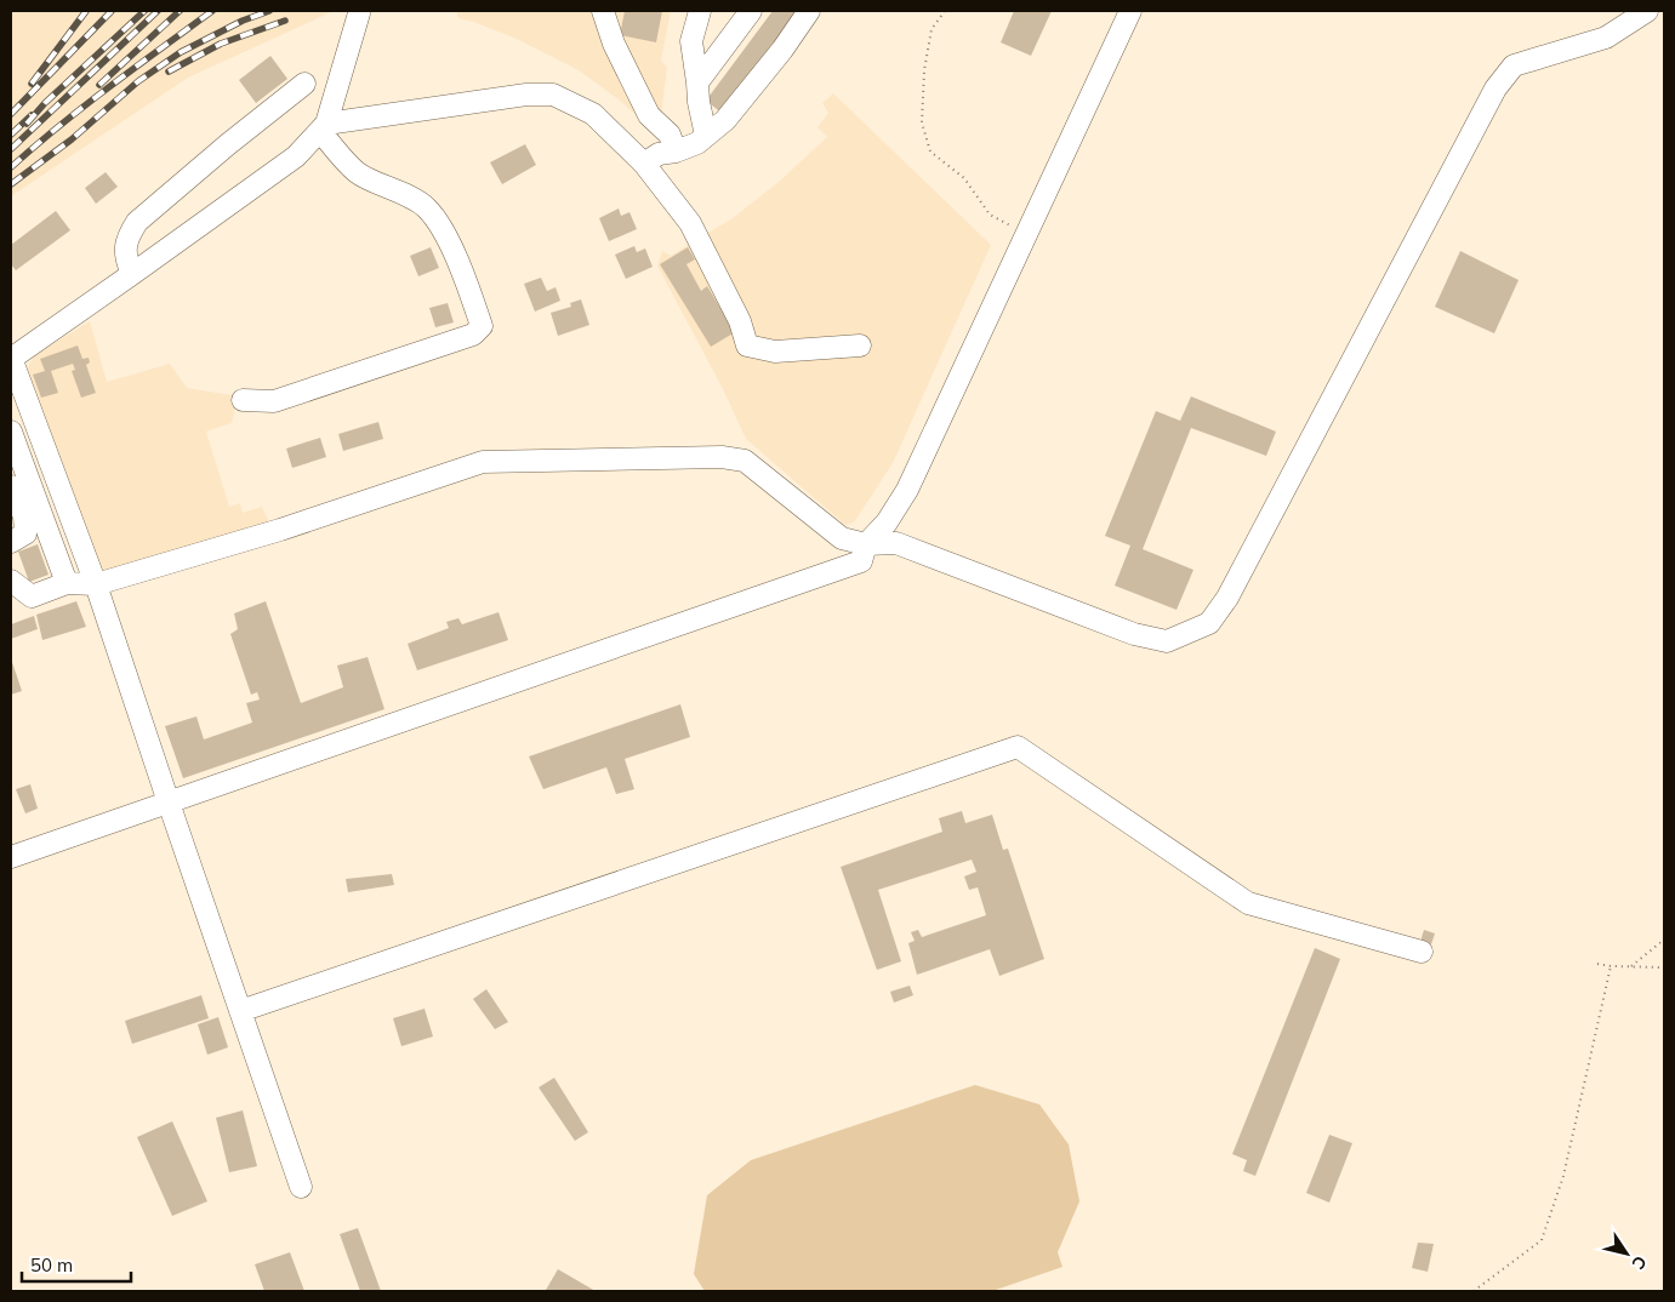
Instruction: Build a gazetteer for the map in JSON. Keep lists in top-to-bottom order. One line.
{"scale_bar":"50 m","north":"bottom right"}
